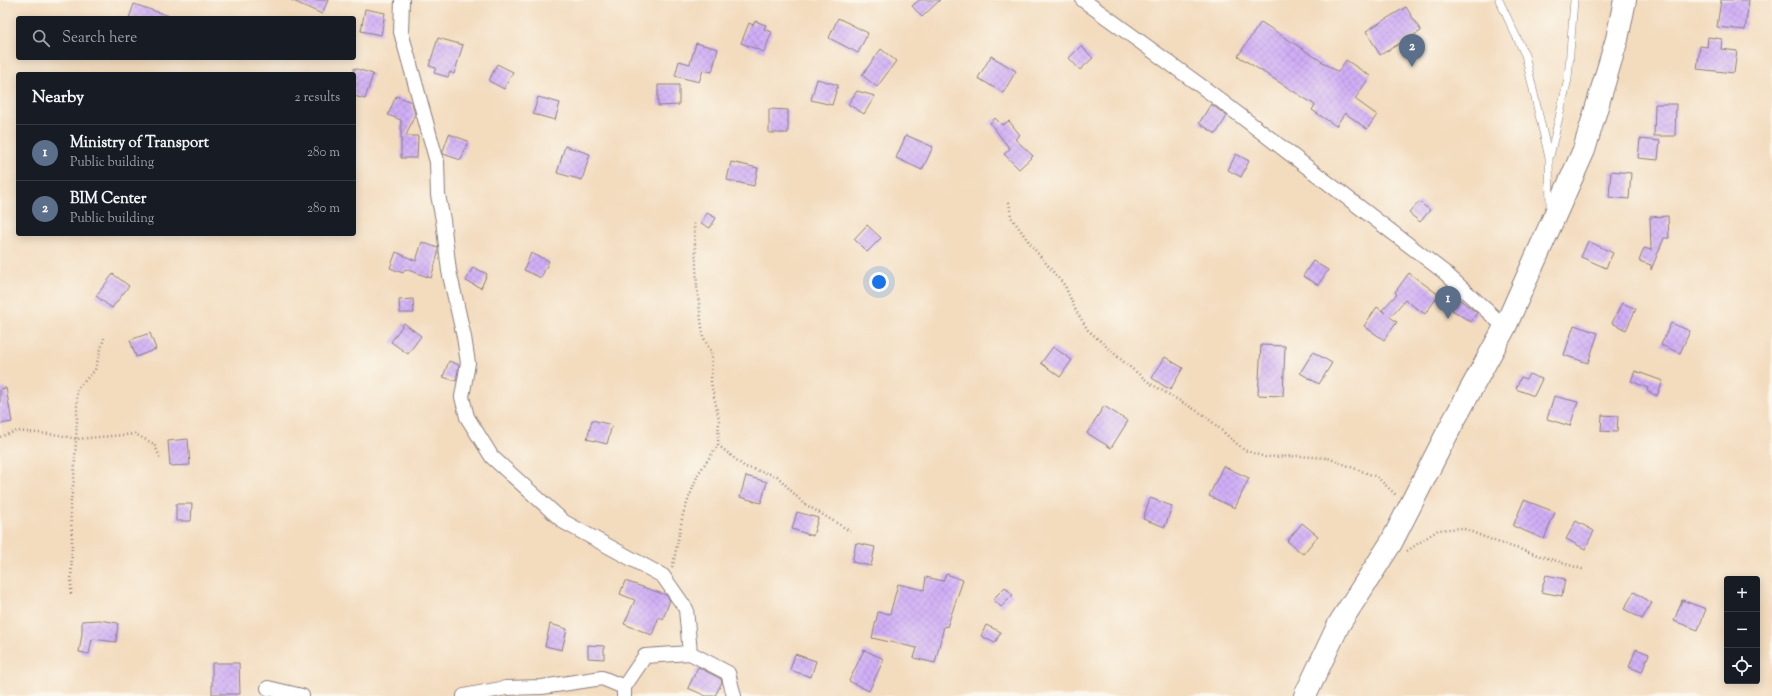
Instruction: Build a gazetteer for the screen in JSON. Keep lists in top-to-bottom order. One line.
{"page":{"search":"Search here","pins":["2","1"],"heading":["Nearby","2 results"],"list":[{"mark":"1","name":"Ministry of Transport","note":"Public building","value":"280 m"},{"mark":"2","name":"BIM Center","note":"Public building","value":"280 m"}],"map_buttons":["+","−"]}}
